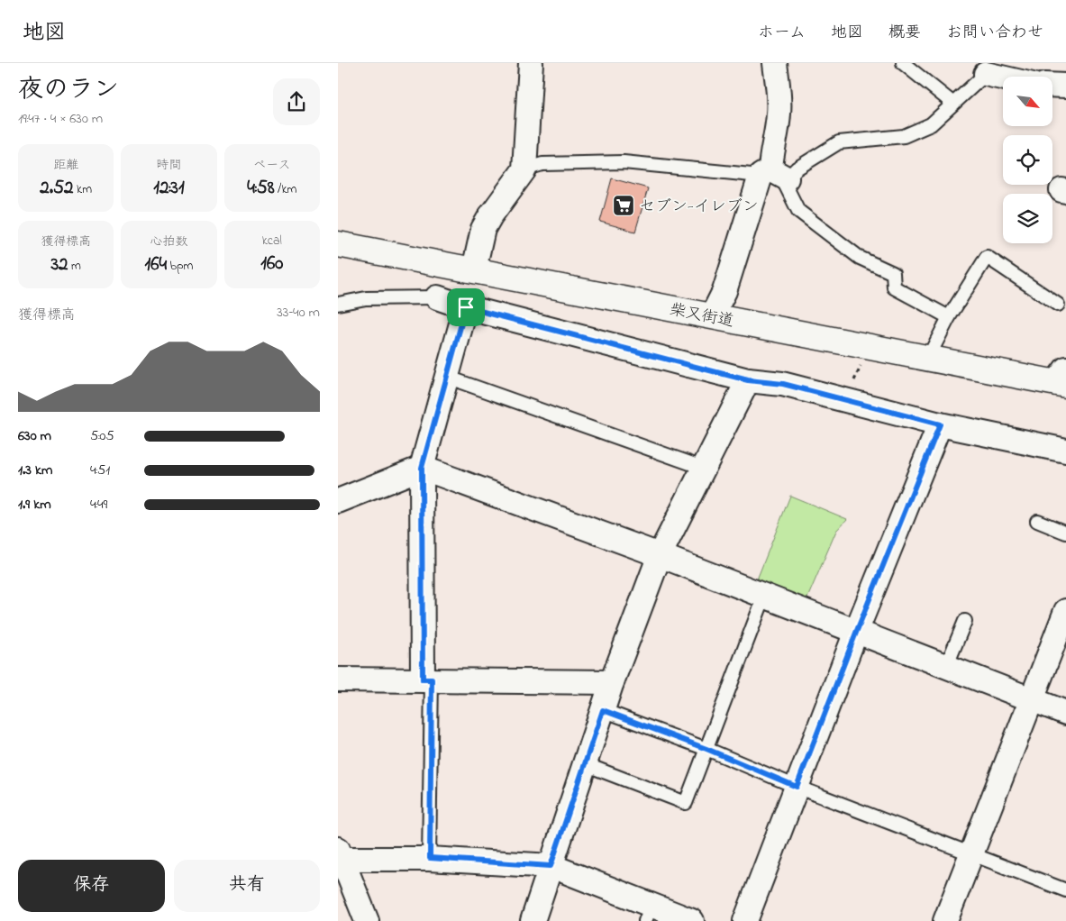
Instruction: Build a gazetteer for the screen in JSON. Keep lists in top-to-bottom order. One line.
{"streets":{"main road":["柴又街道"]},"places":{"supermarket":["セブン-イレブン"]},"north":"bottom right","page":{"header":"地図","nav":["ホーム","地図","概要","お問い合わせ"],"heading":["夜のラン","19:47 · 4 × 630 m"],"stats":[["距離","2.52 km"],["時間","12:31"],["ペース","4:58 /km"],["獲得標高","32 m"],["心拍数","164 bpm"],["kcal","160"]],"chart":["獲得標高","33–40 m"],"list":[{"name":"630 m","note":"5:05"},{"name":"1.3 km","note":"4:51"},{"name":"1.9 km","note":"4:49"}],"buttons":["保存","共有"]}}
